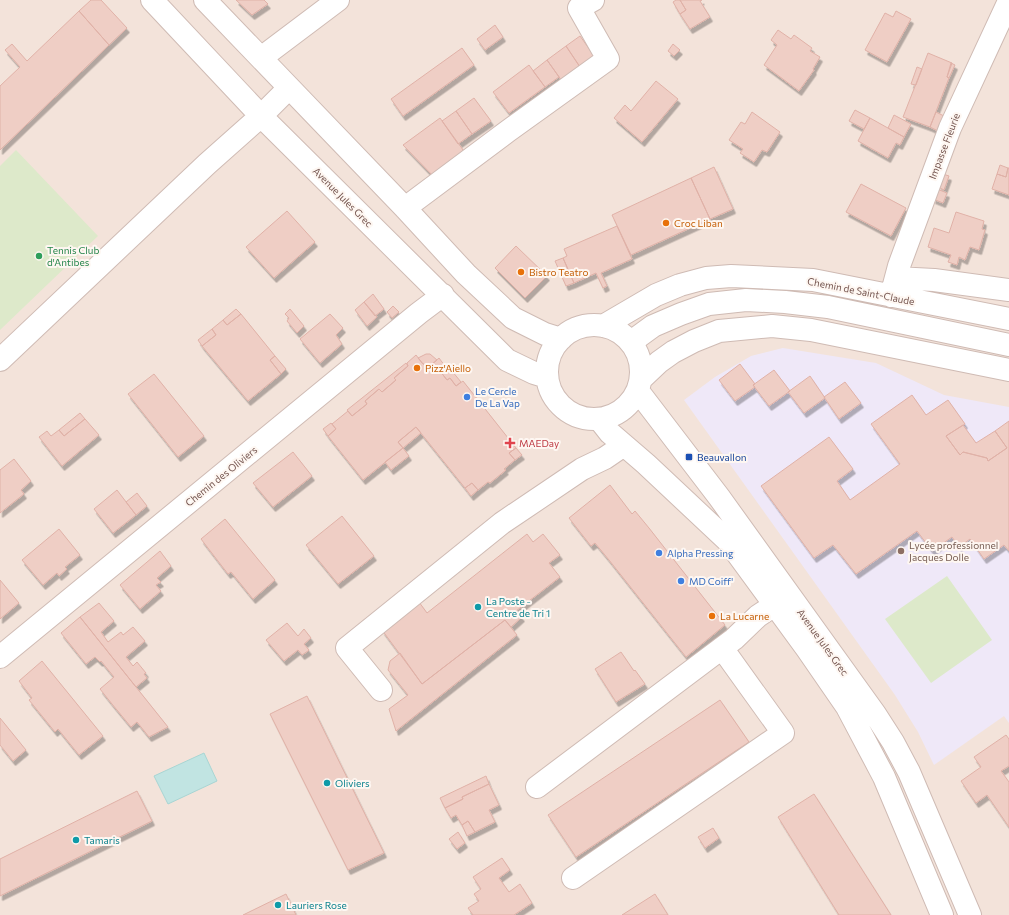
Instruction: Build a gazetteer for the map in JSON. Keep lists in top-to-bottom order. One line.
{"streets":{"street":["Impasse Fleurie","Avenue Jules Grec","Chemin de Saint-Claude","Chemin des Oliviers"]},"crossings":[["Impasse Fleurie","Chemin de Saint-Claude"],["Avenue Jules Grec","Chemin de Saint-Claude"],["Avenue Jules Grec","Chemin des Oliviers"]],"places":{"other":["Croc Liban","Tennis Club d'Antibes","Bistro Teatro","Pizz'Aiello","Le Cercle De La Vap","Lycée professionnel Jacques Dolle","Alpha Pressing","MD Coiff'","La Poste - Centre de Tri 1","La Lucarne","Oliviers","Tamaris","Lauriers Rose"],"health":["MAEDay"],"transit":["Beauvallon"]}}
